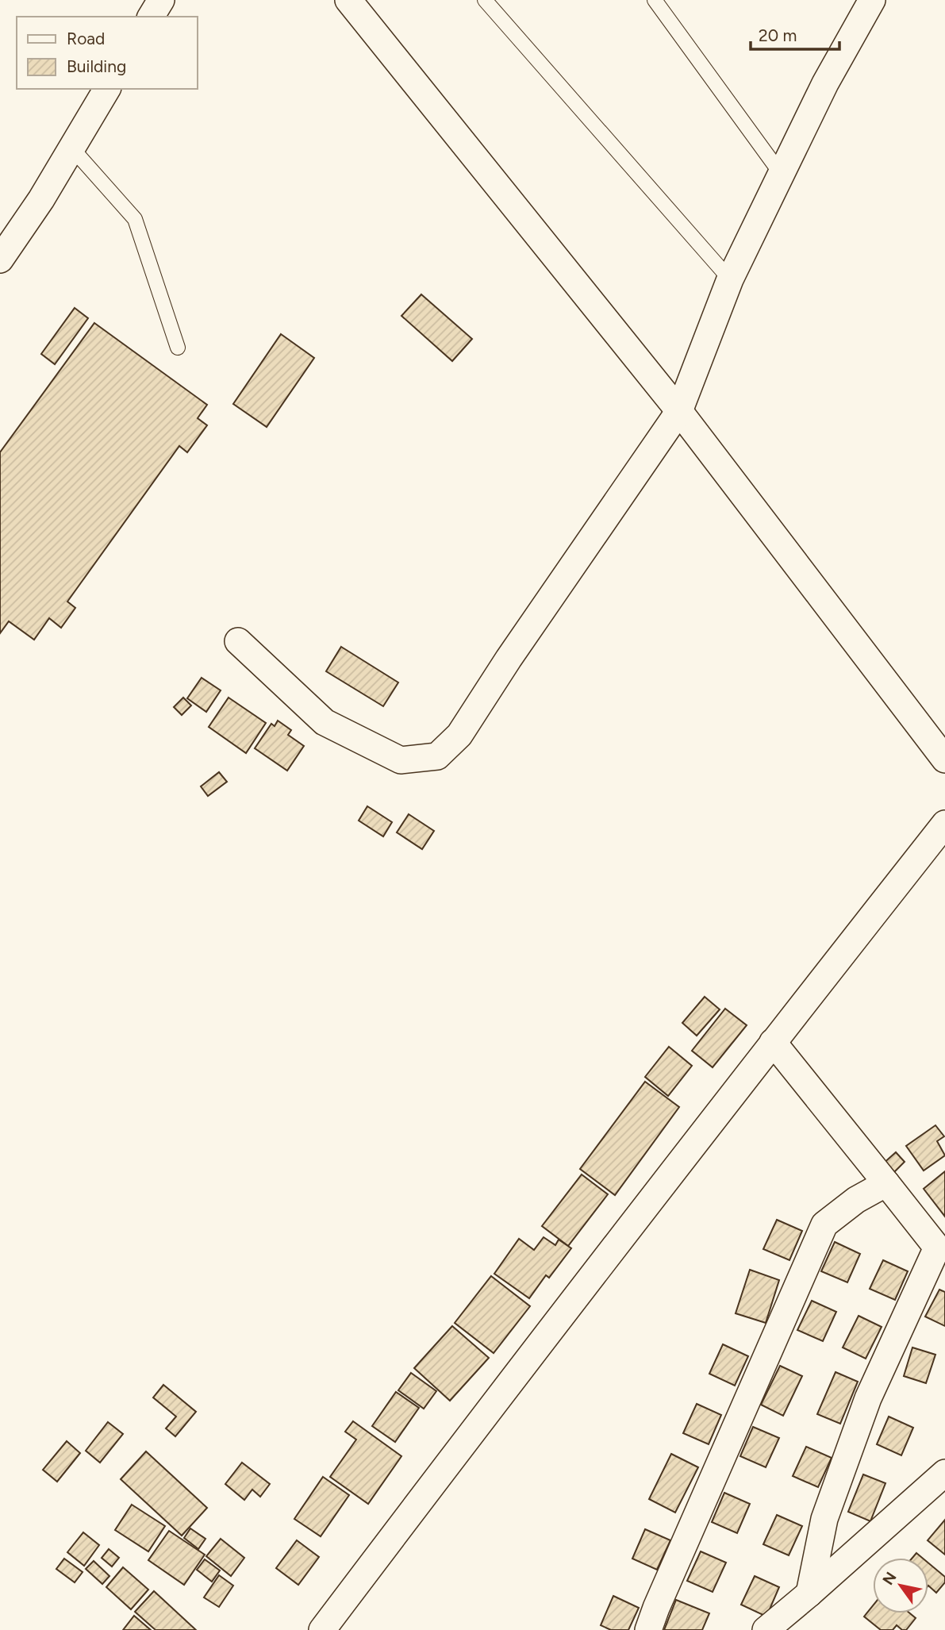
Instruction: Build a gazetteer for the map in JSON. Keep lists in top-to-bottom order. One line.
{"legend":["Road","Building"],"scale_bar":"20 m","north":"top left"}
